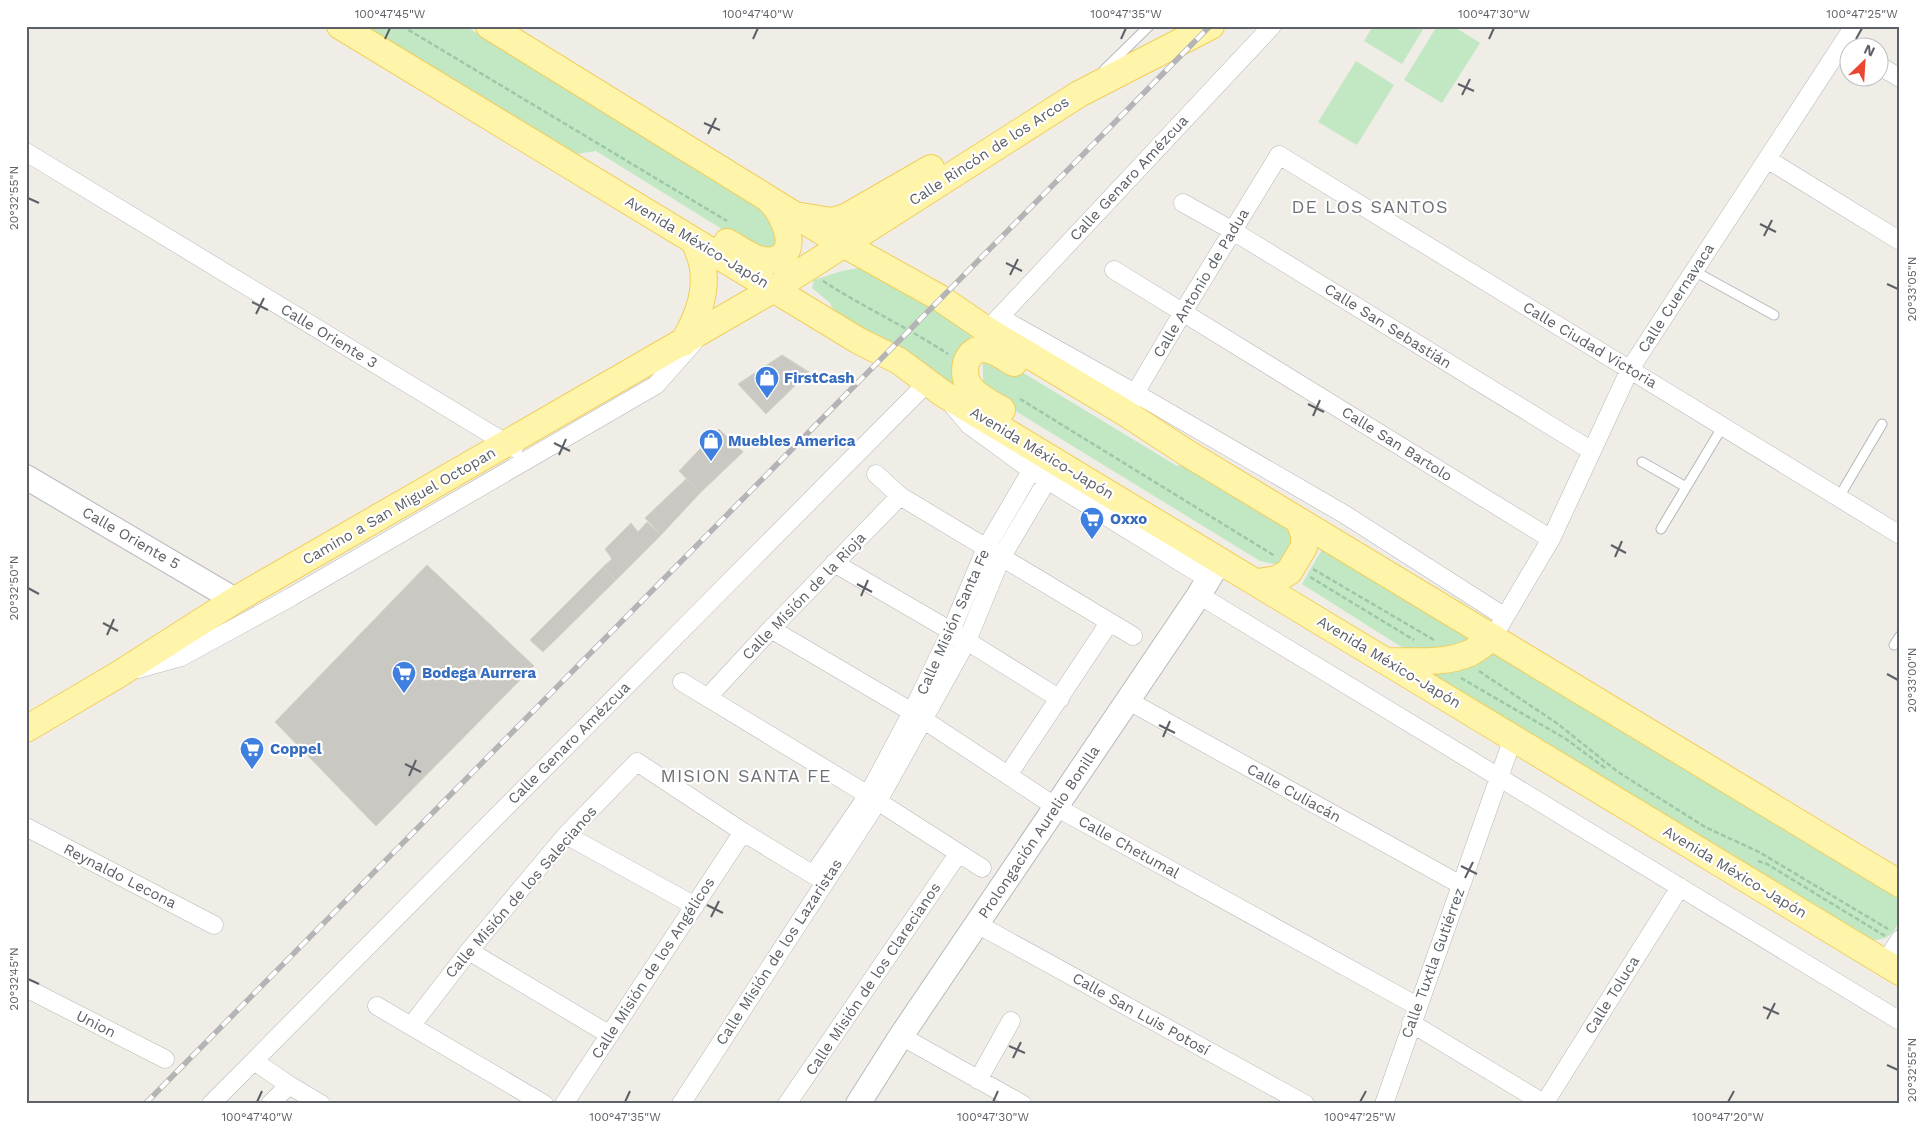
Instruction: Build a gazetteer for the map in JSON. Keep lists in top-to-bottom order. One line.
{"streets":{"main road":["Calle Rincón de los Arcos","Avenida México-Japón","Camino a San Miguel Octopan"],"street":["Calle Genaro Amézcua","Calle Antonio de Padua","Calle Cuernavaca","Calle San Sebastián","Calle Oriente 3","Calle Ciudad Victoria","Calle San Bartolo","Calle Oriente 5","Calle Misión de la Rioja","Calle Misión Santa Fe","Calle Culiacán","Prolongación Aurelio Bonilla","Calle Chetumal","Reynaldo Lecona","Calle Misión de los Salecianos","Calle Misión de los Lazaristas","Calle Tuxtla Gutiérrez","Calle Misión de los Angélicos","Calle Misión de los Clarecianos","Calle Toluca","Calle San Luis Potosí","Union"]},"crossings":[["Calle Rincón de los Arcos","Avenida México-Japón"],["Calle Rincón de los Arcos","Camino a San Miguel Octopan"],["Calle Genaro Amézcua","Avenida México-Japón"],["Avenida México-Japón","Camino a San Miguel Octopan"],["Avenida México-Japón","Calle Misión Santa Fe"],["Avenida México-Japón","Prolongación Aurelio Bonilla"],["Avenida México-Japón","Calle Tuxtla Gutiérrez"],["Calle Antonio de Padua","Calle San Sebastián"],["Calle Antonio de Padua","Calle Ciudad Victoria"],["Calle Antonio de Padua","Calle San Bartolo"],["Calle Cuernavaca","Calle San Sebastián"],["Calle Cuernavaca","Calle Ciudad Victoria"],["Calle Cuernavaca","Calle San Bartolo"],["Calle Oriente 3","Camino a San Miguel Octopan"],["Camino a San Miguel Octopan","Calle Oriente 5"],["Calle Misión de la Rioja","Calle Chetumal"],["Calle Misión Santa Fe","Calle Chetumal"],["Calle Misión Santa Fe","Calle Misión de los Lazaristas"],["Calle Culiacán","Prolongación Aurelio Bonilla"],["Calle Culiacán","Calle Tuxtla Gutiérrez"],["Prolongación Aurelio Bonilla","Calle Chetumal"],["Prolongación Aurelio Bonilla","Calle San Luis Potosí"],["Calle Chetumal","Calle Tuxtla Gutiérrez"],["Calle Chetumal","Calle Toluca"],["Calle Misión de los Salecianos","Calle Misión de los Angélicos"]],"districts":["DE LOS SANTOS","MISION SANTA FE"],"places":{"shop":["FirstCash","Muebles America"],"supermarket":["Oxxo","Bodega Aurrera","Coppel"]},"north":"top right","coordinates":["100°47'45\"W","100°47'40\"W","100°47'35\"W","100°47'30\"W","100°47'25\"W","20°32'55\"N","20°33'05\"N","20°32'50\"N","20°33'00\"N","20°32'45\"N","100°47'20\"W"]}
